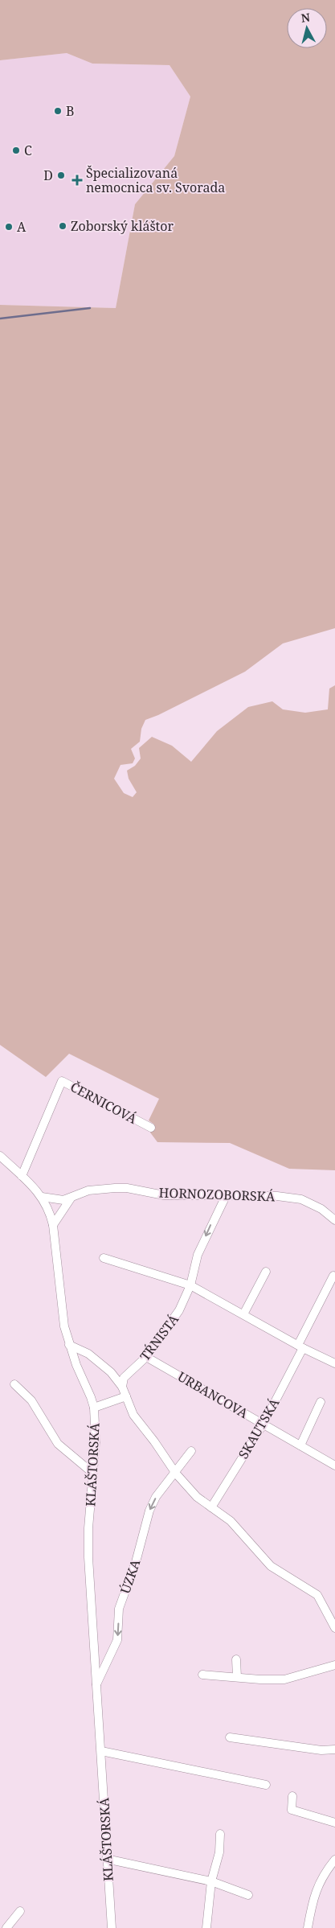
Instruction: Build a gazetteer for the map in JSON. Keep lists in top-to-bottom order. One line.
{"streets":{"street":["ČERNICOVÁ","HORNOZOBORSKÁ","TŔNISTÁ","URBANCOVA","SKAUTSKÁ","KLÁŠTORSKÁ","ÚZKA"]},"crossings":[["ČERNICOVÁ","KLÁŠTORSKÁ"],["HORNOZOBORSKÁ","TŔNISTÁ"],["HORNOZOBORSKÁ","KLÁŠTORSKÁ"],["TŔNISTÁ","URBANCOVA"],["URBANCOVA","SKAUTSKÁ"],["KLÁŠTORSKÁ","ÚZKA"]],"one_way":["ÚZKA"],"places":{"other":["B","C","D","Zoborský kláštor","A"],"health":["Špecializovaná nemocnica sv. Svorada"]},"north":"top"}
